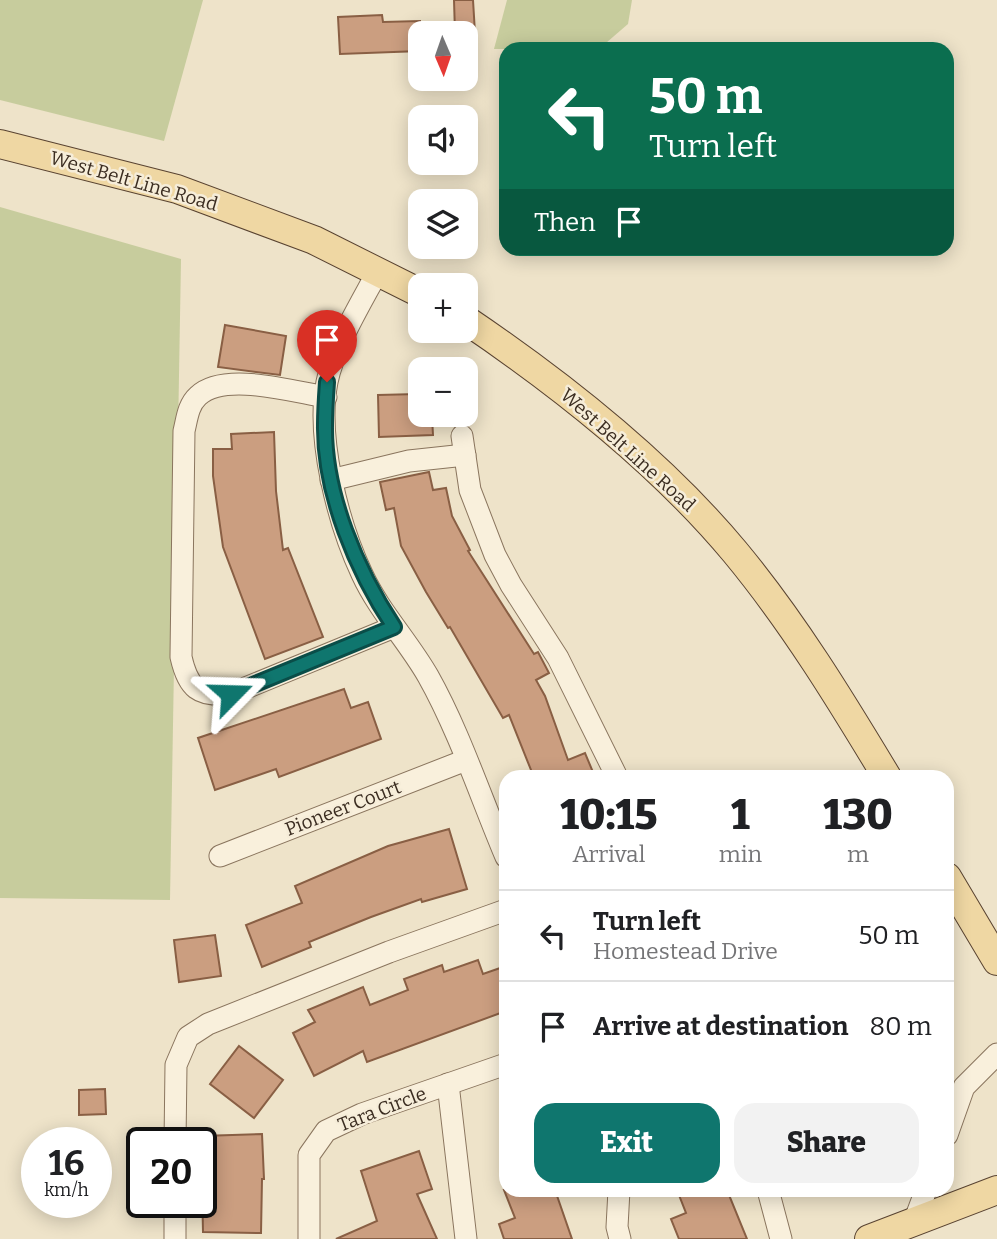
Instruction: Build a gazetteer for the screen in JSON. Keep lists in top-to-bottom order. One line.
{"streets":{"main road":["West Belt Line Road"],"street":["Pioneer Court","Tara Circle"]},"north":"bottom","page":{"map_buttons":["+","−"],"turn":["50 m","Turn left"],"then":"Then","eta":["10:15","Arrival","1","min","130","m"],"list":[{"name":"Turn left","note":"Homestead Drive","value":"50 m"},{"name":"Arrive at destination","value":"80 m"}],"buttons":["Exit","Share"],"speed":"16 km/h","limit":"20"}}
